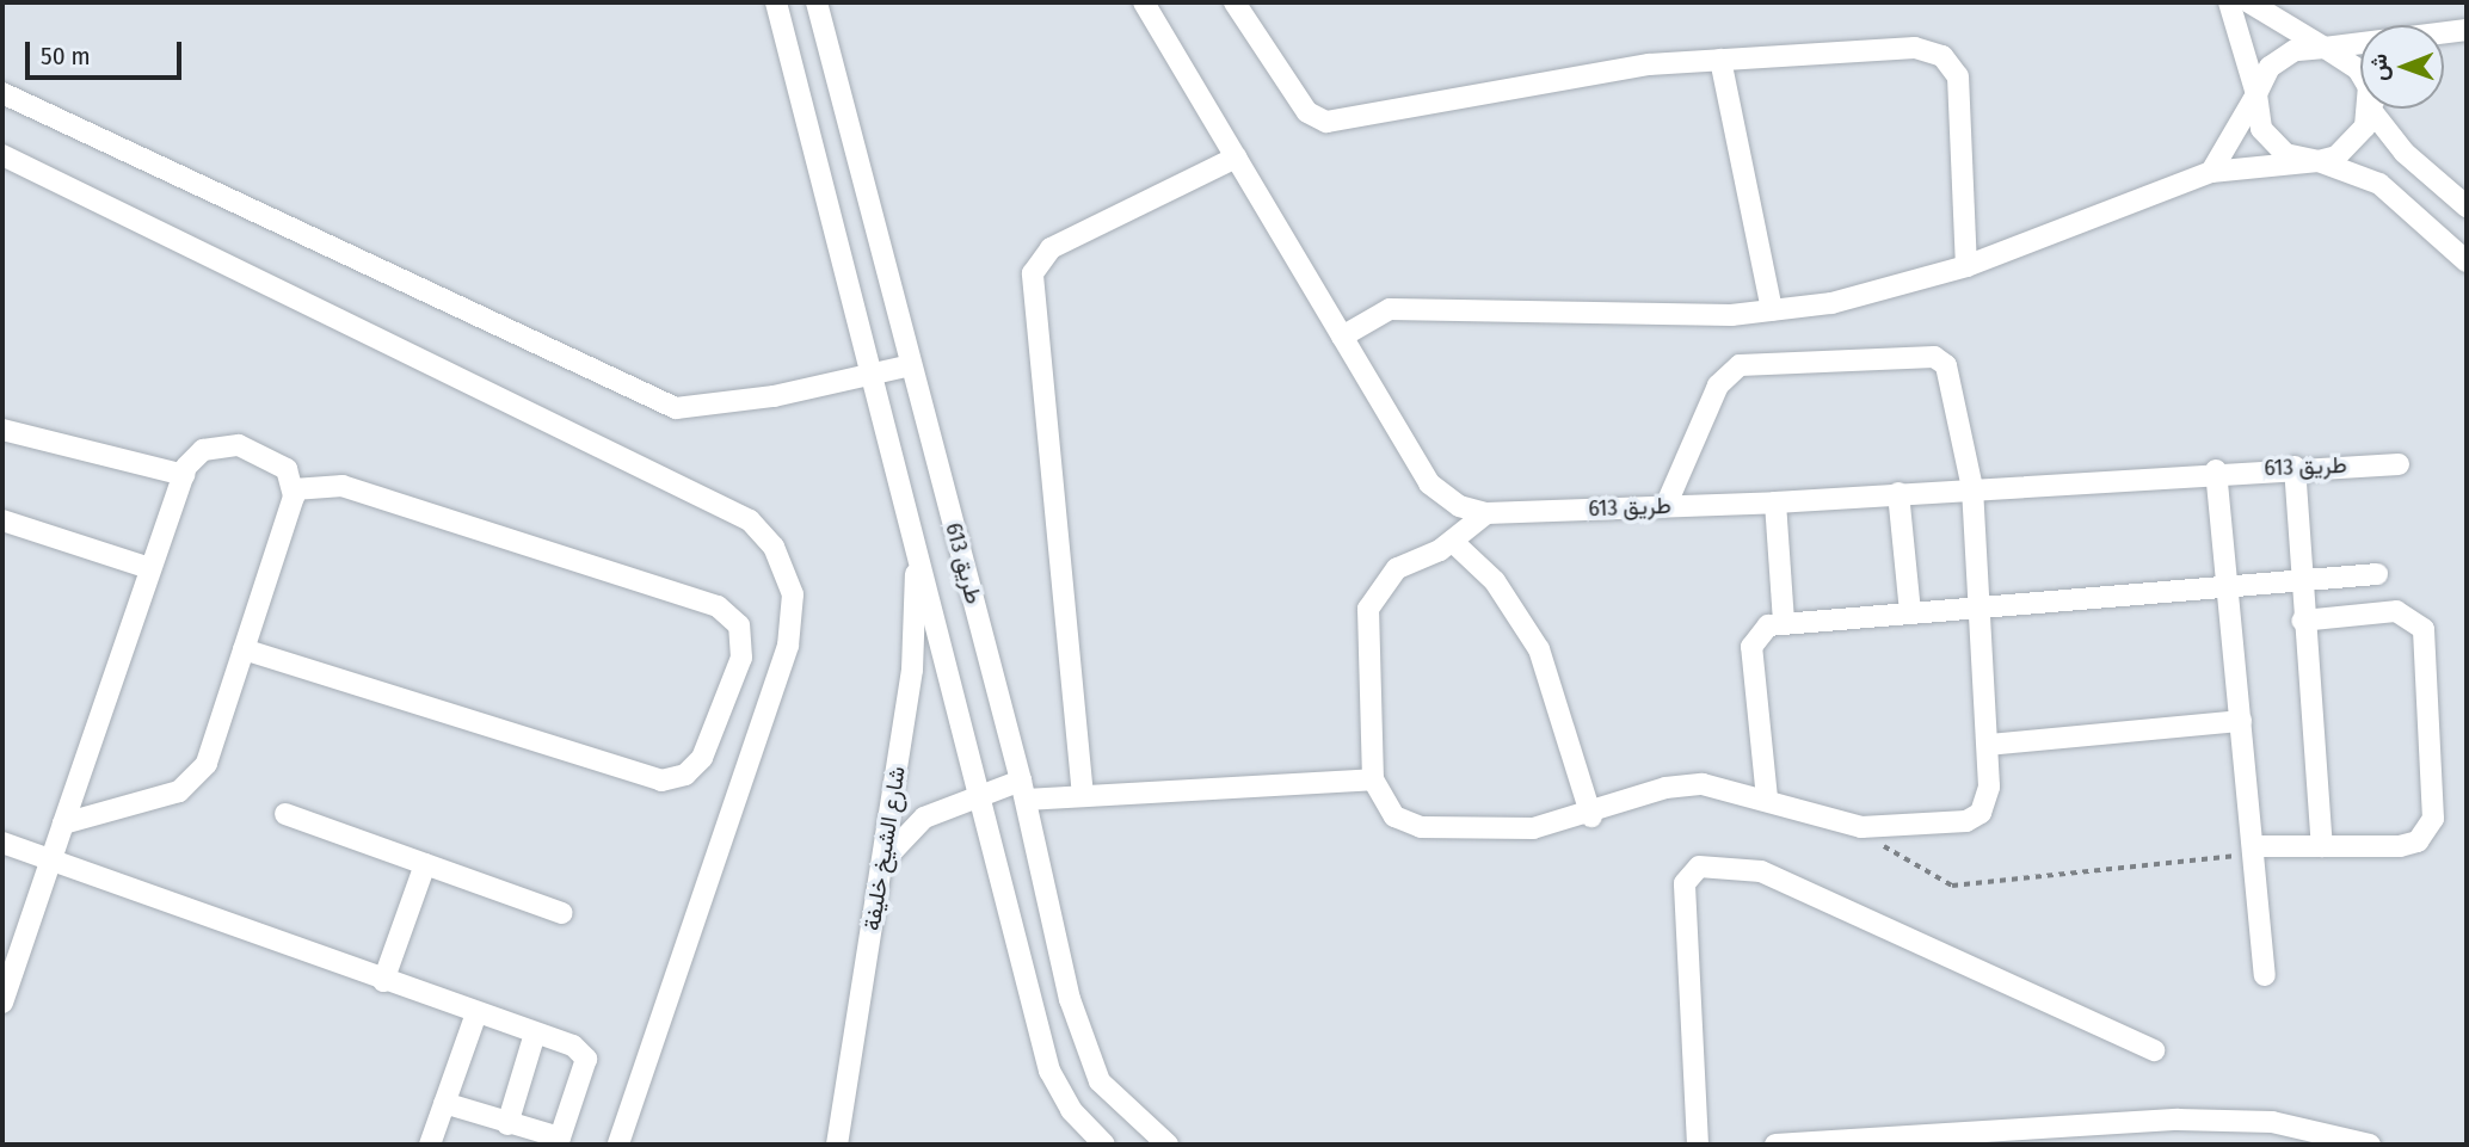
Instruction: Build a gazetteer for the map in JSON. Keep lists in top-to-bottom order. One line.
{"streets":{"street":["طريق 613","شارع الشيخ خليفة"]},"crossings":[["طريق 613","شارع الشيخ خليفة"]],"scale_bar":"50 m","north":"left"}
